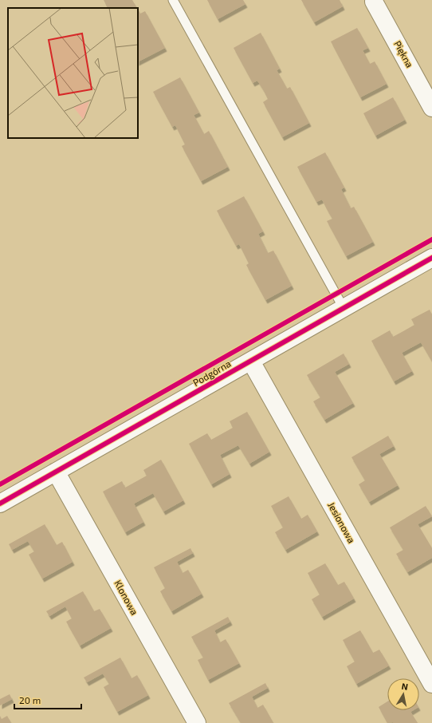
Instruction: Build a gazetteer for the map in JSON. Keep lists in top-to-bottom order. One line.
{"streets":{"street":["Piękna","Podgórna","Jesionowa","Klonowa"]},"crossings":[["Podgórna","Jesionowa"],["Podgórna","Klonowa"]],"scale_bar":"20 m","north":"top"}
